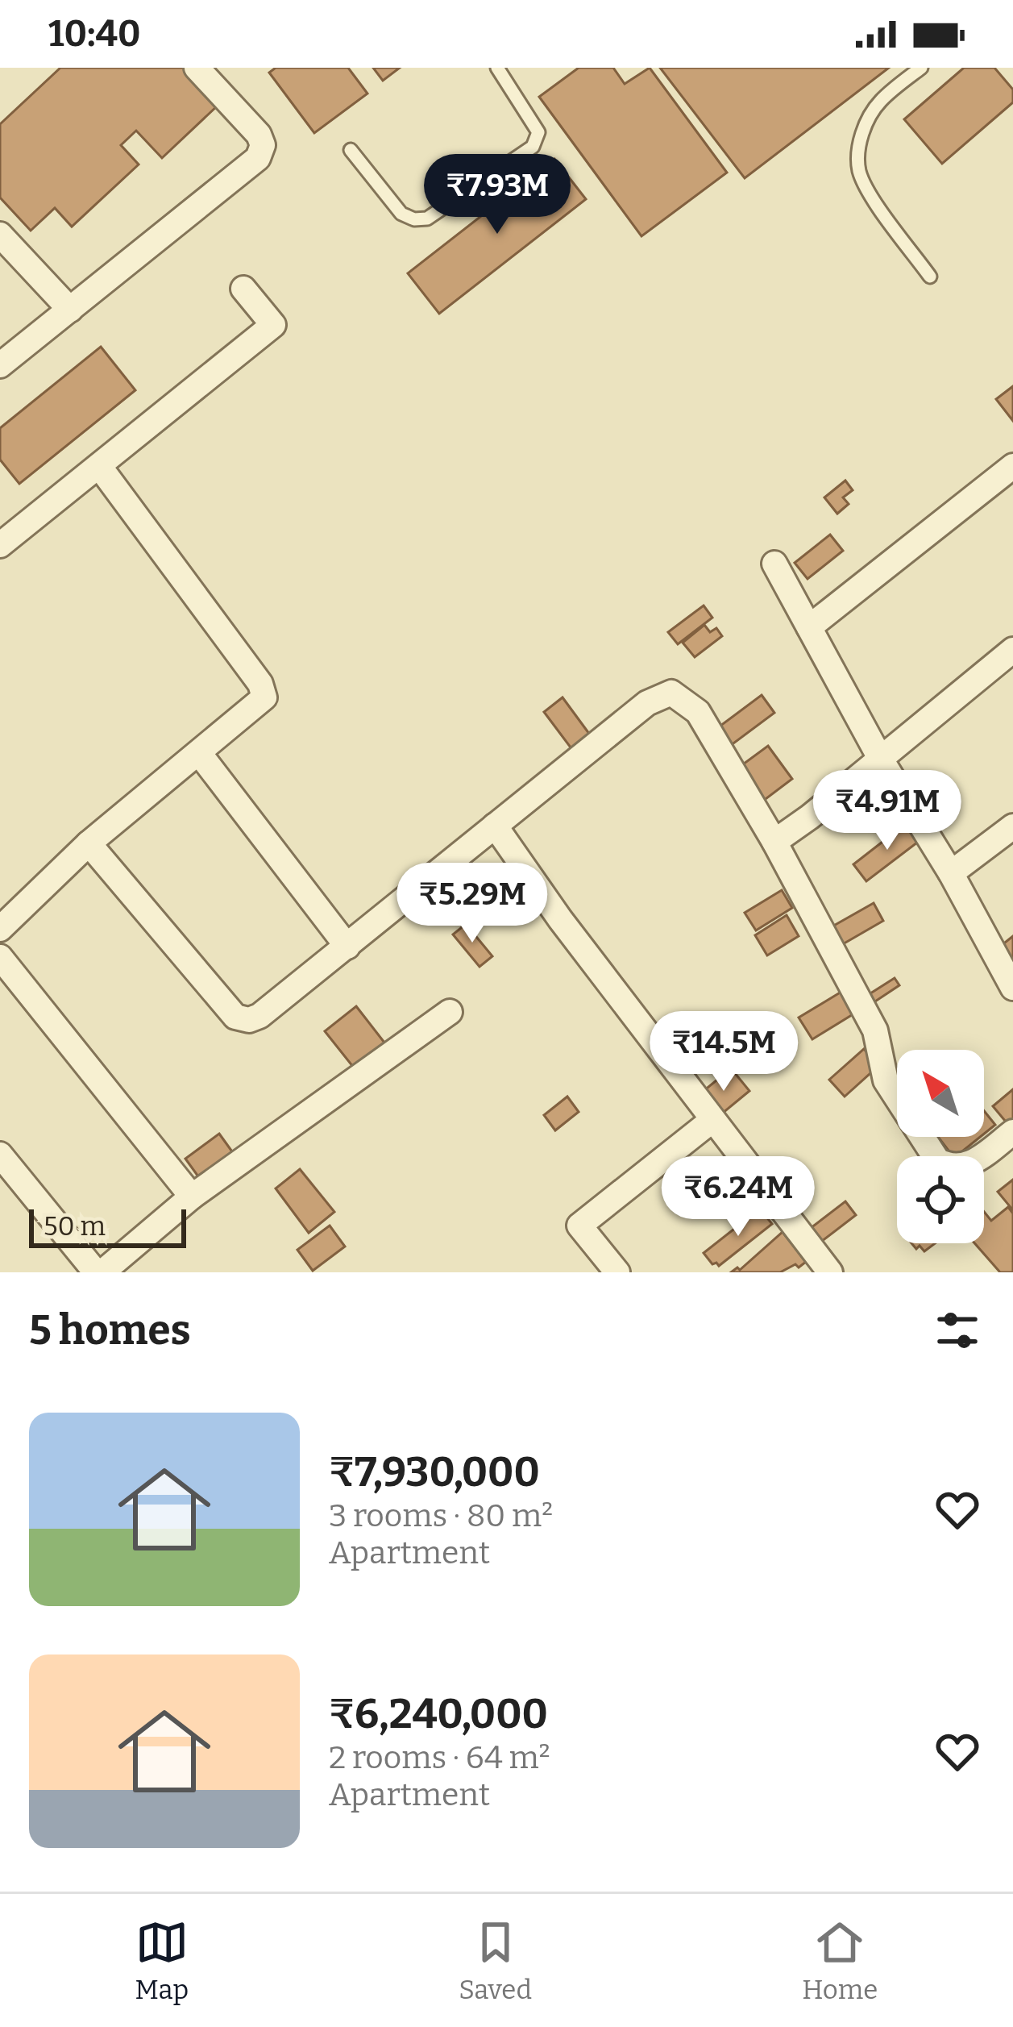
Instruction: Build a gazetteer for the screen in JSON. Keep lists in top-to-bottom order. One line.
{"scale_bar":"50 m","north":"top left","page":{"status":"10:40","price":["₹7.93M","₹4.91M","₹5.29M","₹14.5M","₹6.24M"],"scale":"50 m","heading":"5 homes","list":[{"name":"₹7,930,000","note":"3 rooms · 80 m² · Apartment"},{"name":"₹6,240,000","note":"2 rooms · 64 m² · Apartment"}],"tabs":["Map","Saved","Home"]}}
